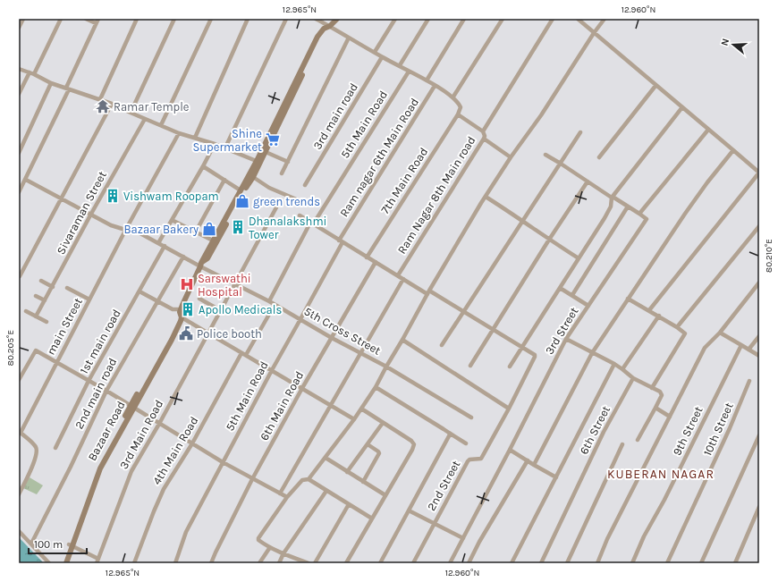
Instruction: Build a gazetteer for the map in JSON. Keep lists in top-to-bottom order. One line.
{"streets":{"main road":["Bazaar Road"],"street":["3rd main road","5th Main Road","Ram nagar 6th Main Road","7th Main Road","Ram Nagar 8th Main road","Sivaraman Street","main Street","5th Cross Street","3rd Street","1st main road","2nd main road","6th Main Road","10th Street","6th Street","9th Street","3rd Main Road","4th Main Road","2nd Street"]},"crossings":[["5th Main Road","Ram nagar 6th Main Road"],["5th Main Road","5th Cross Street"],["7th Main Road","Ram Nagar 8th Main road"],["Sivaraman Street","5th Cross Street"],["main Street","5th Cross Street"],["5th Cross Street","1st main road"],["5th Cross Street","2nd main road"],["5th Cross Street","6th Main Road"],["5th Cross Street","Bazaar Road"],["5th Cross Street","3rd Main Road"],["5th Cross Street","4th Main Road"]],"districts":["KUBERAN NAGAR"],"places":{"temple":["Ramar Temple"],"supermarket":["Shine Supermarket"],"building":["Vishwam Roopam","Dhanalakshmi Tower","Apollo Medicals"],"shop":["green trends","Bazaar Bakery"],"hospital":["Sarswathi Hospital"],"public building":["Police booth"]},"scale_bar":"100 m","north":"left","coordinates":["12.965°N","12.960°N","80.210°E","80.205°E"]}
